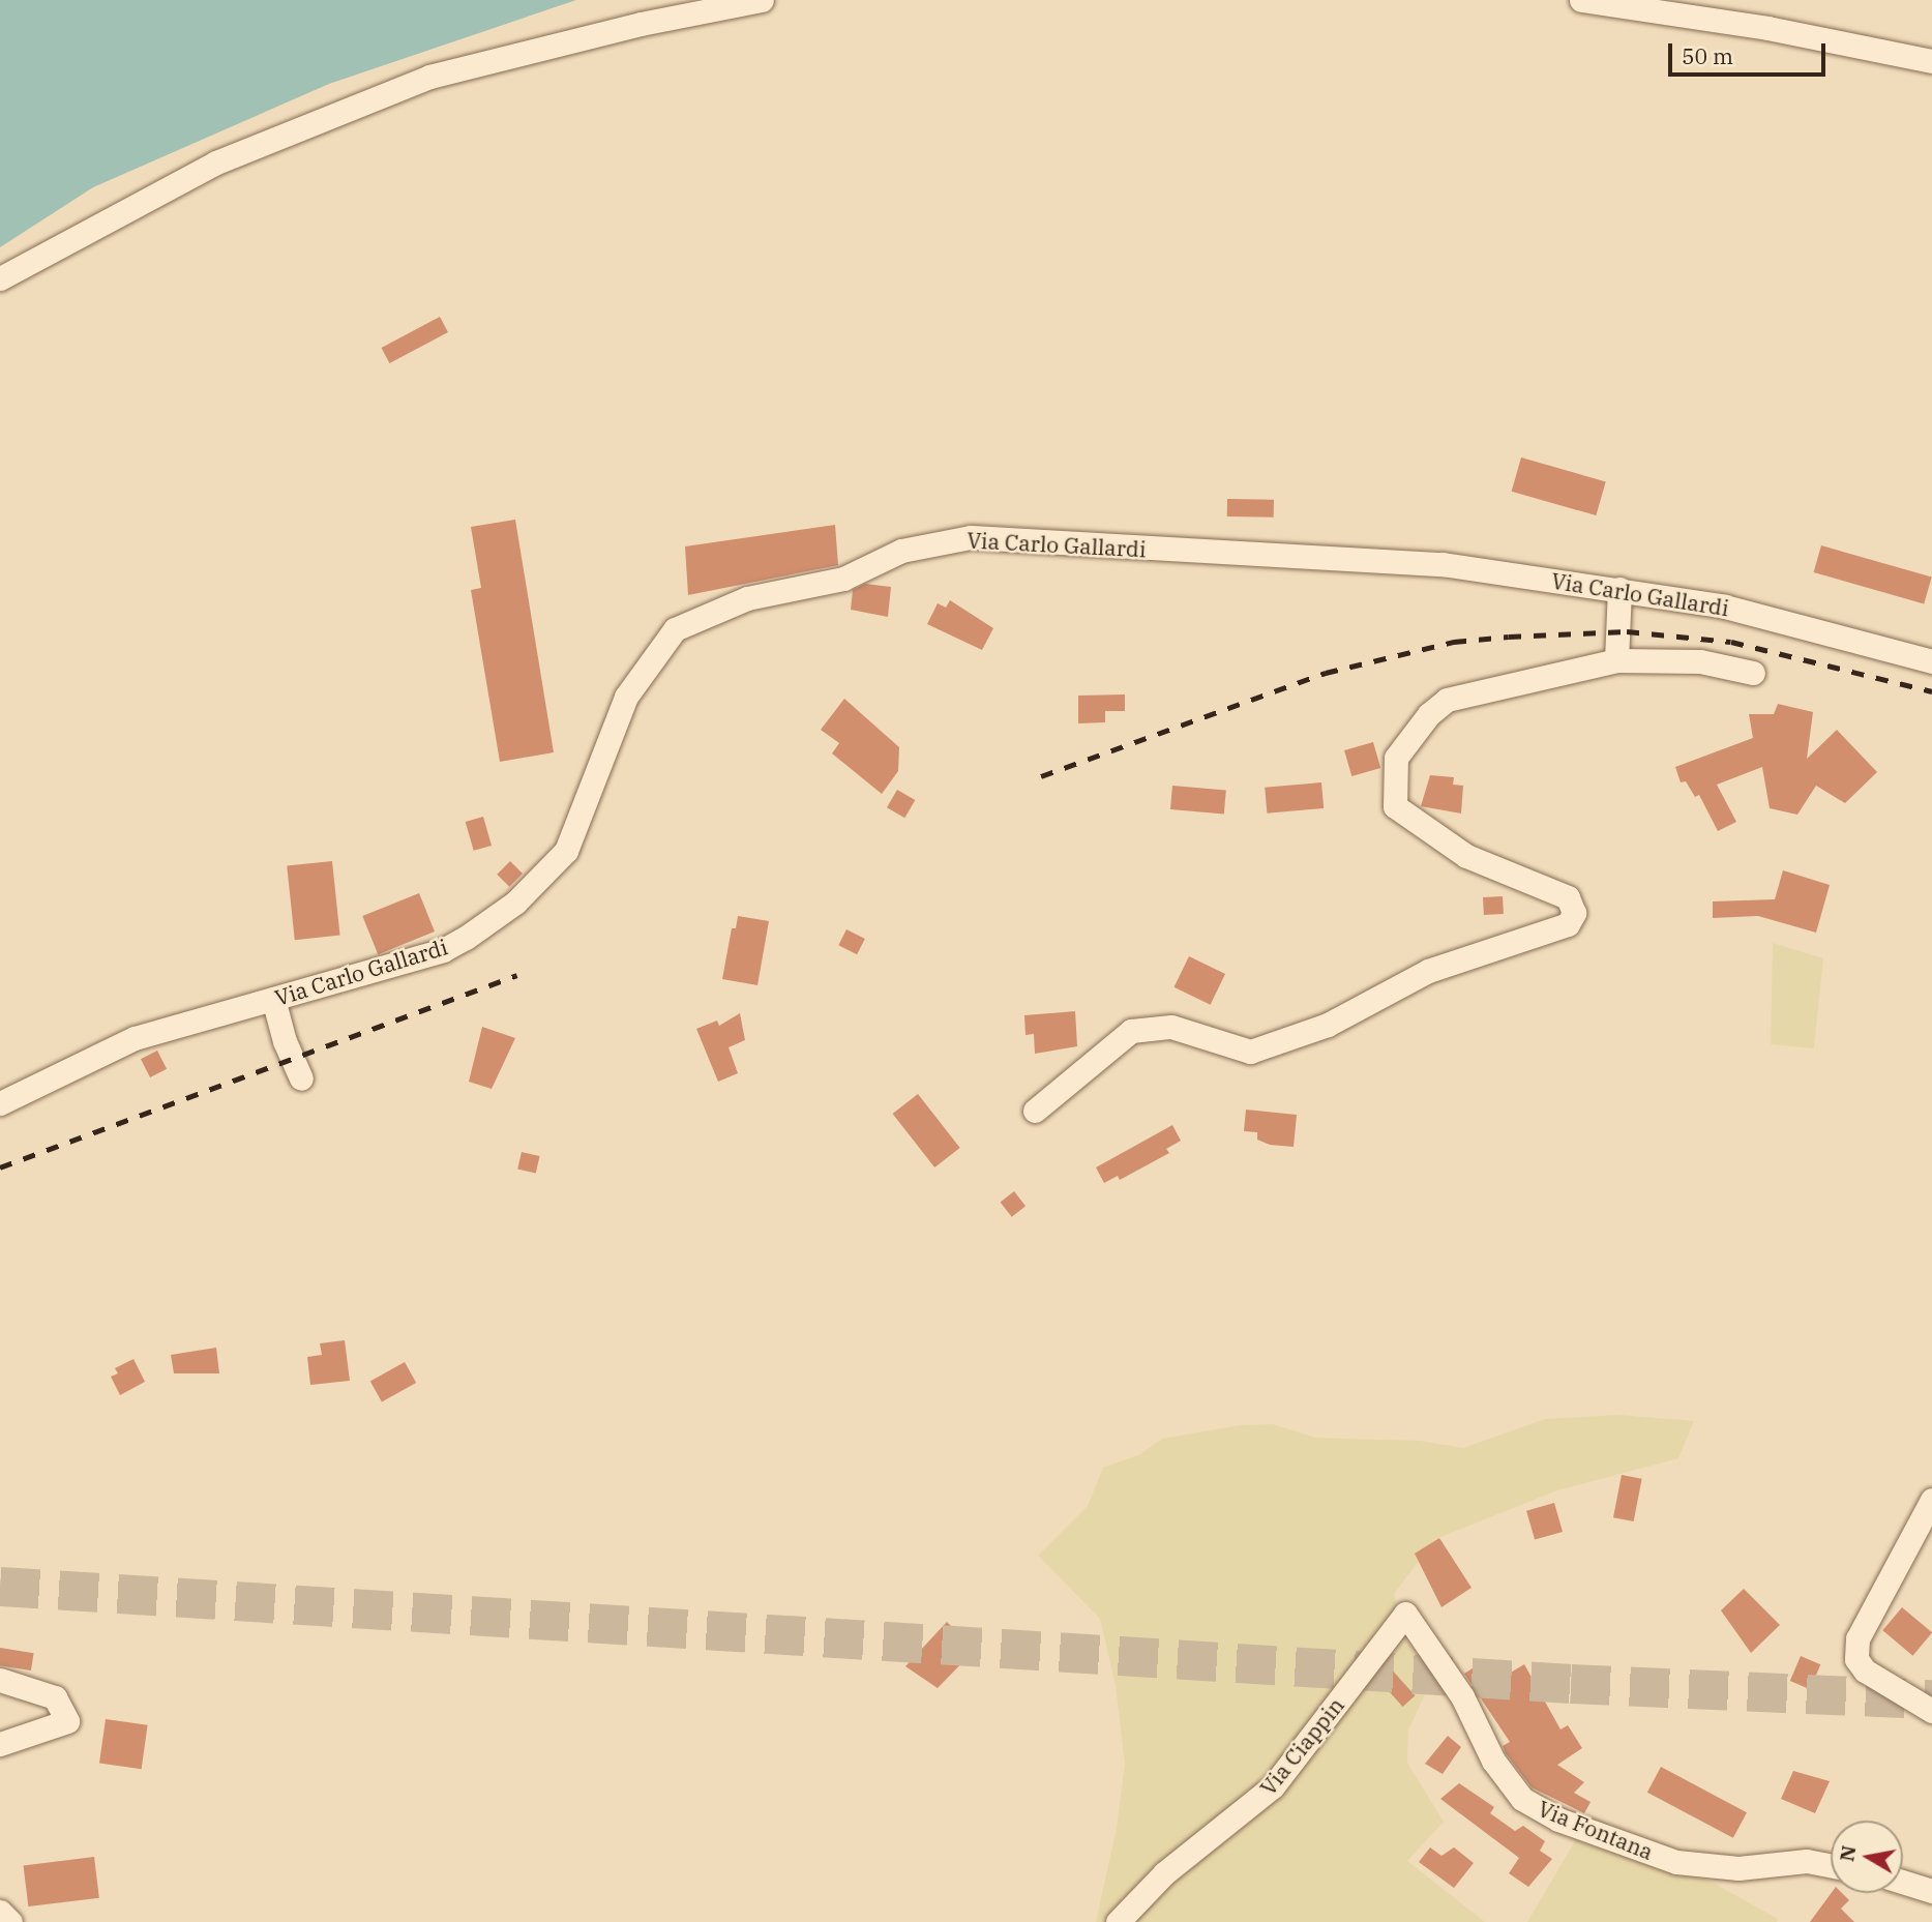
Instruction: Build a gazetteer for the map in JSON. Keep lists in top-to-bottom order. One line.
{"streets":{"street":["Via Carlo Gallardi","Via Ciappin","Via Fontana"]},"crossings":[["Via Ciappin","Via Fontana"]],"scale_bar":"50 m","north":"left"}
